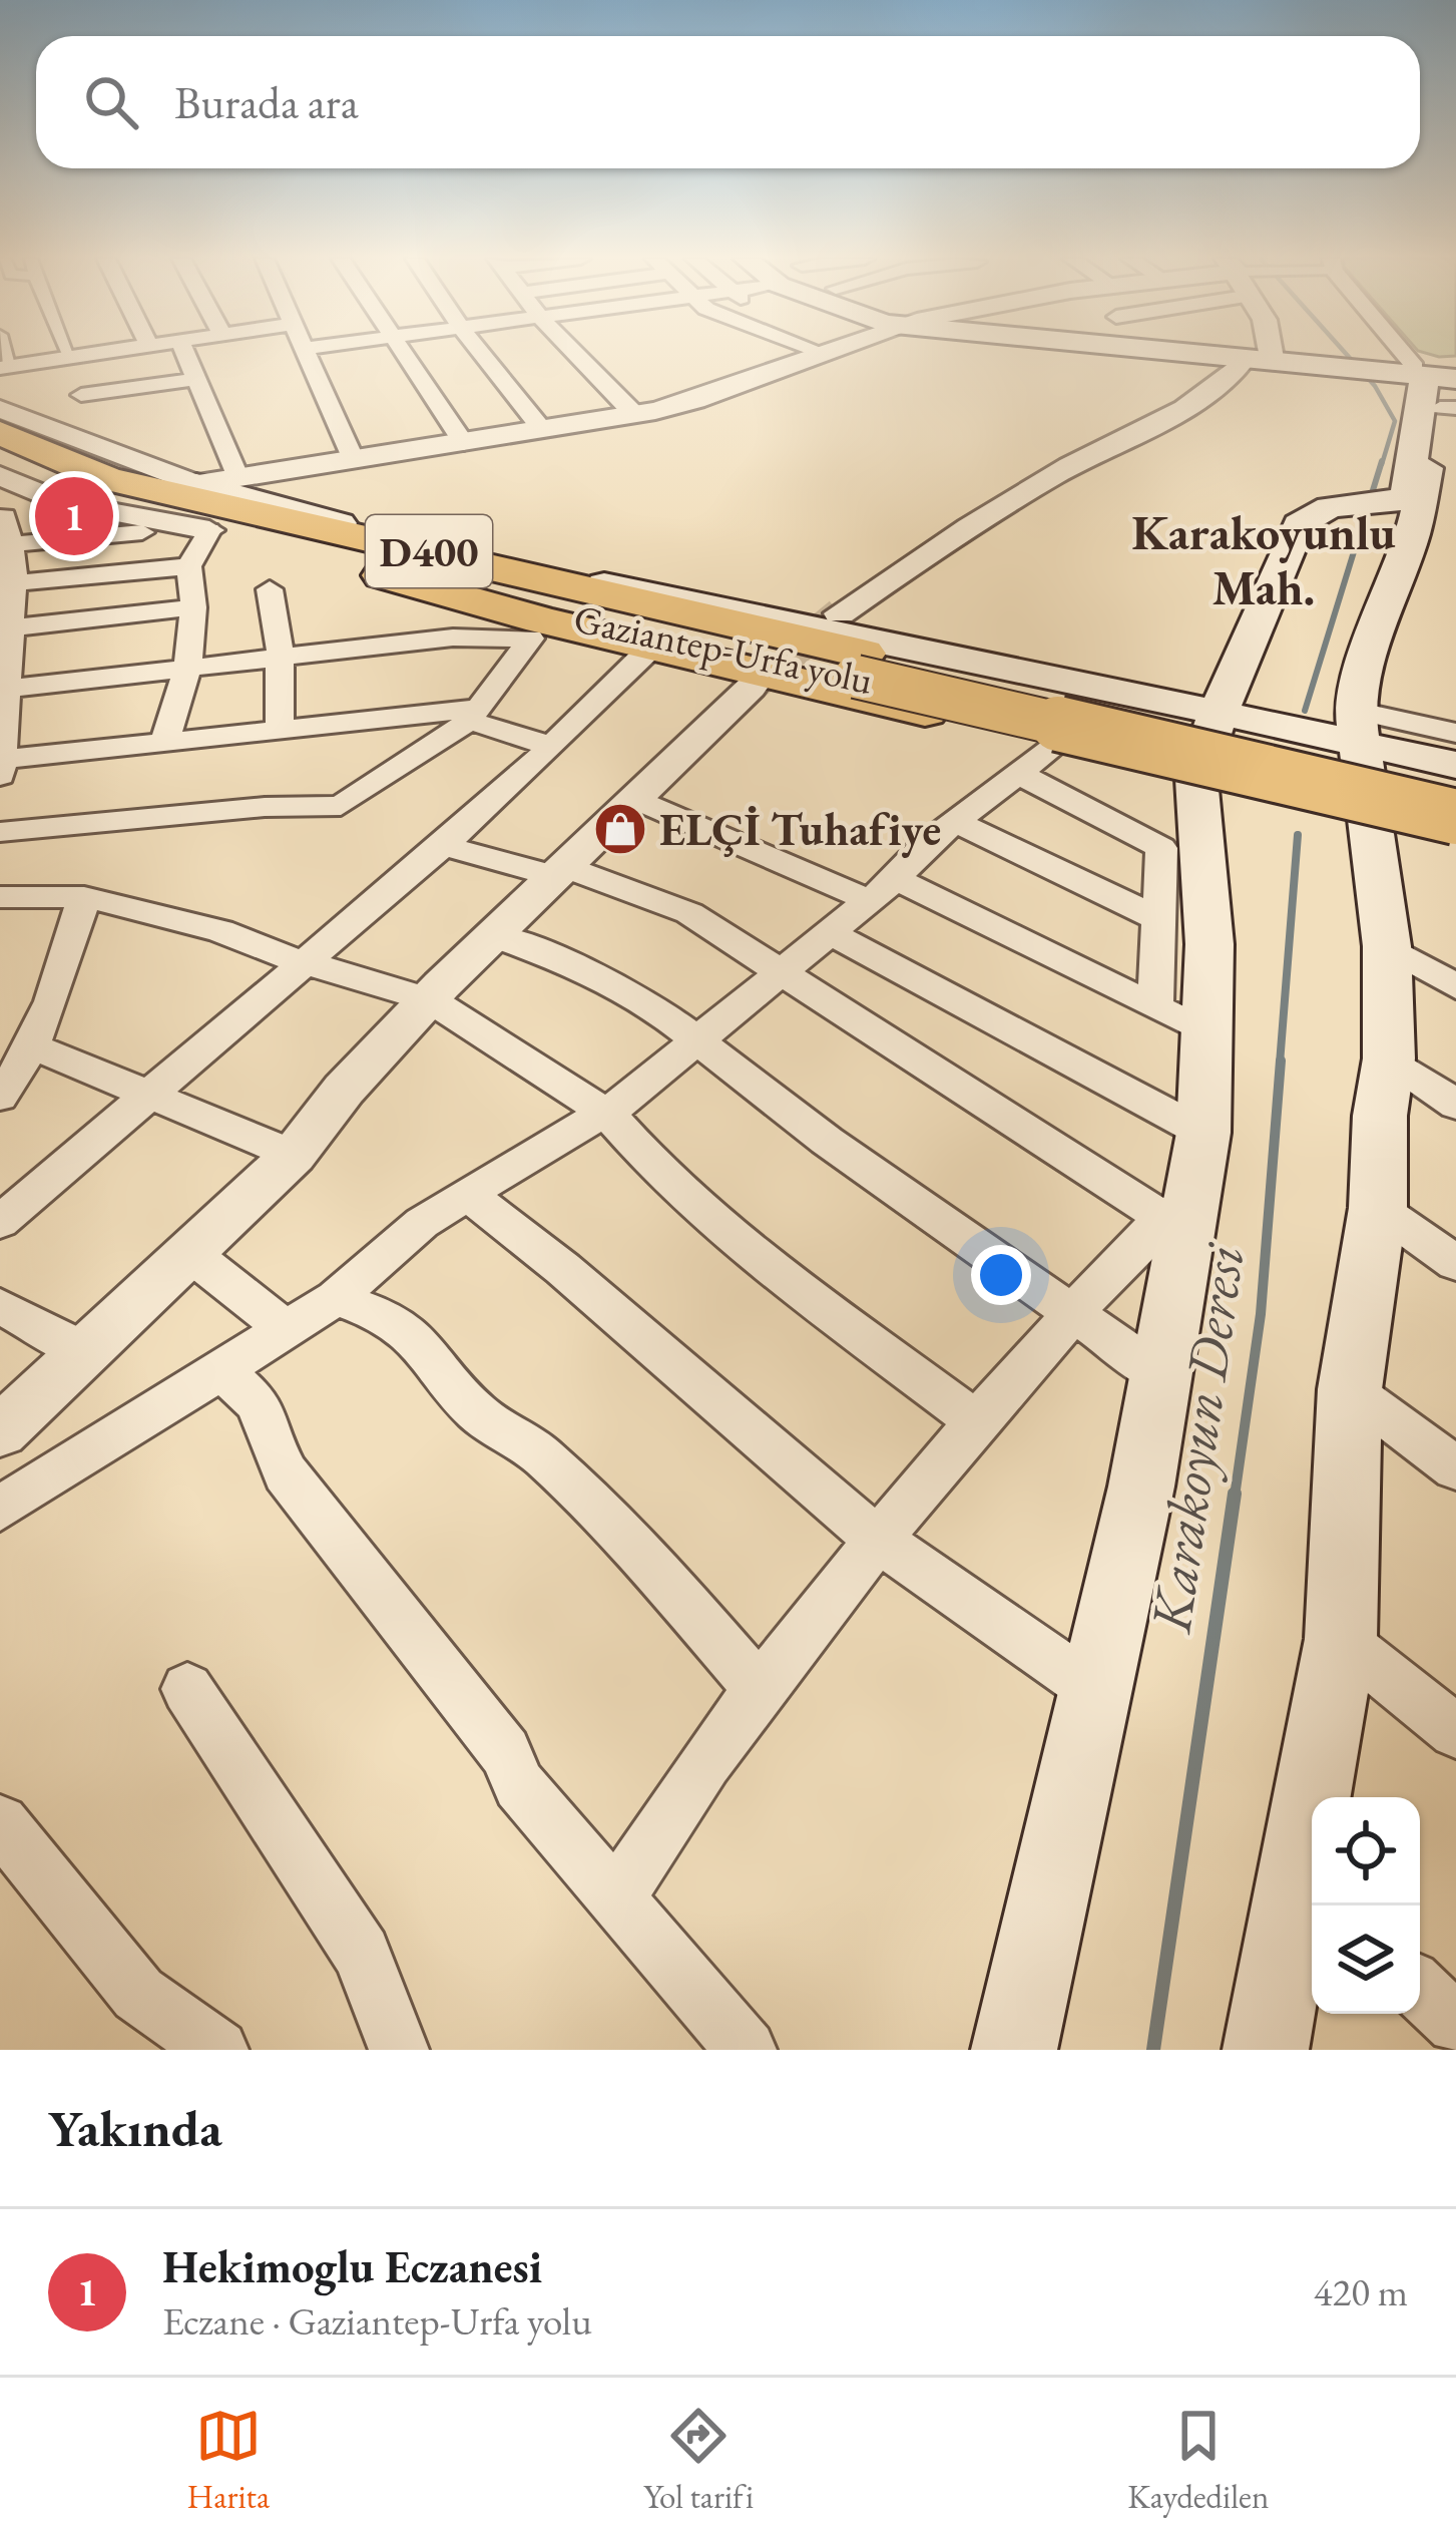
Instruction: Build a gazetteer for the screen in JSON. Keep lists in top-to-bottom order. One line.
{"streets":{"highway":["D400","Gaziantep-Urfa yolu"]},"districts":["Karakoyunlu Mah."],"water":["Karakoyun Deresi"],"places":{"shop":["ELÇİ Tuhafiye"]},"page":{"search":"Burada ara","pins":"1","heading":"Yakında","list":[{"mark":"1","name":"Hekimoglu Eczanesi","note":"Eczane · Gaziantep-Urfa yolu","value":"420 m"}],"nav":["Harita","Yol tarifi","Kaydedilen"]}}
